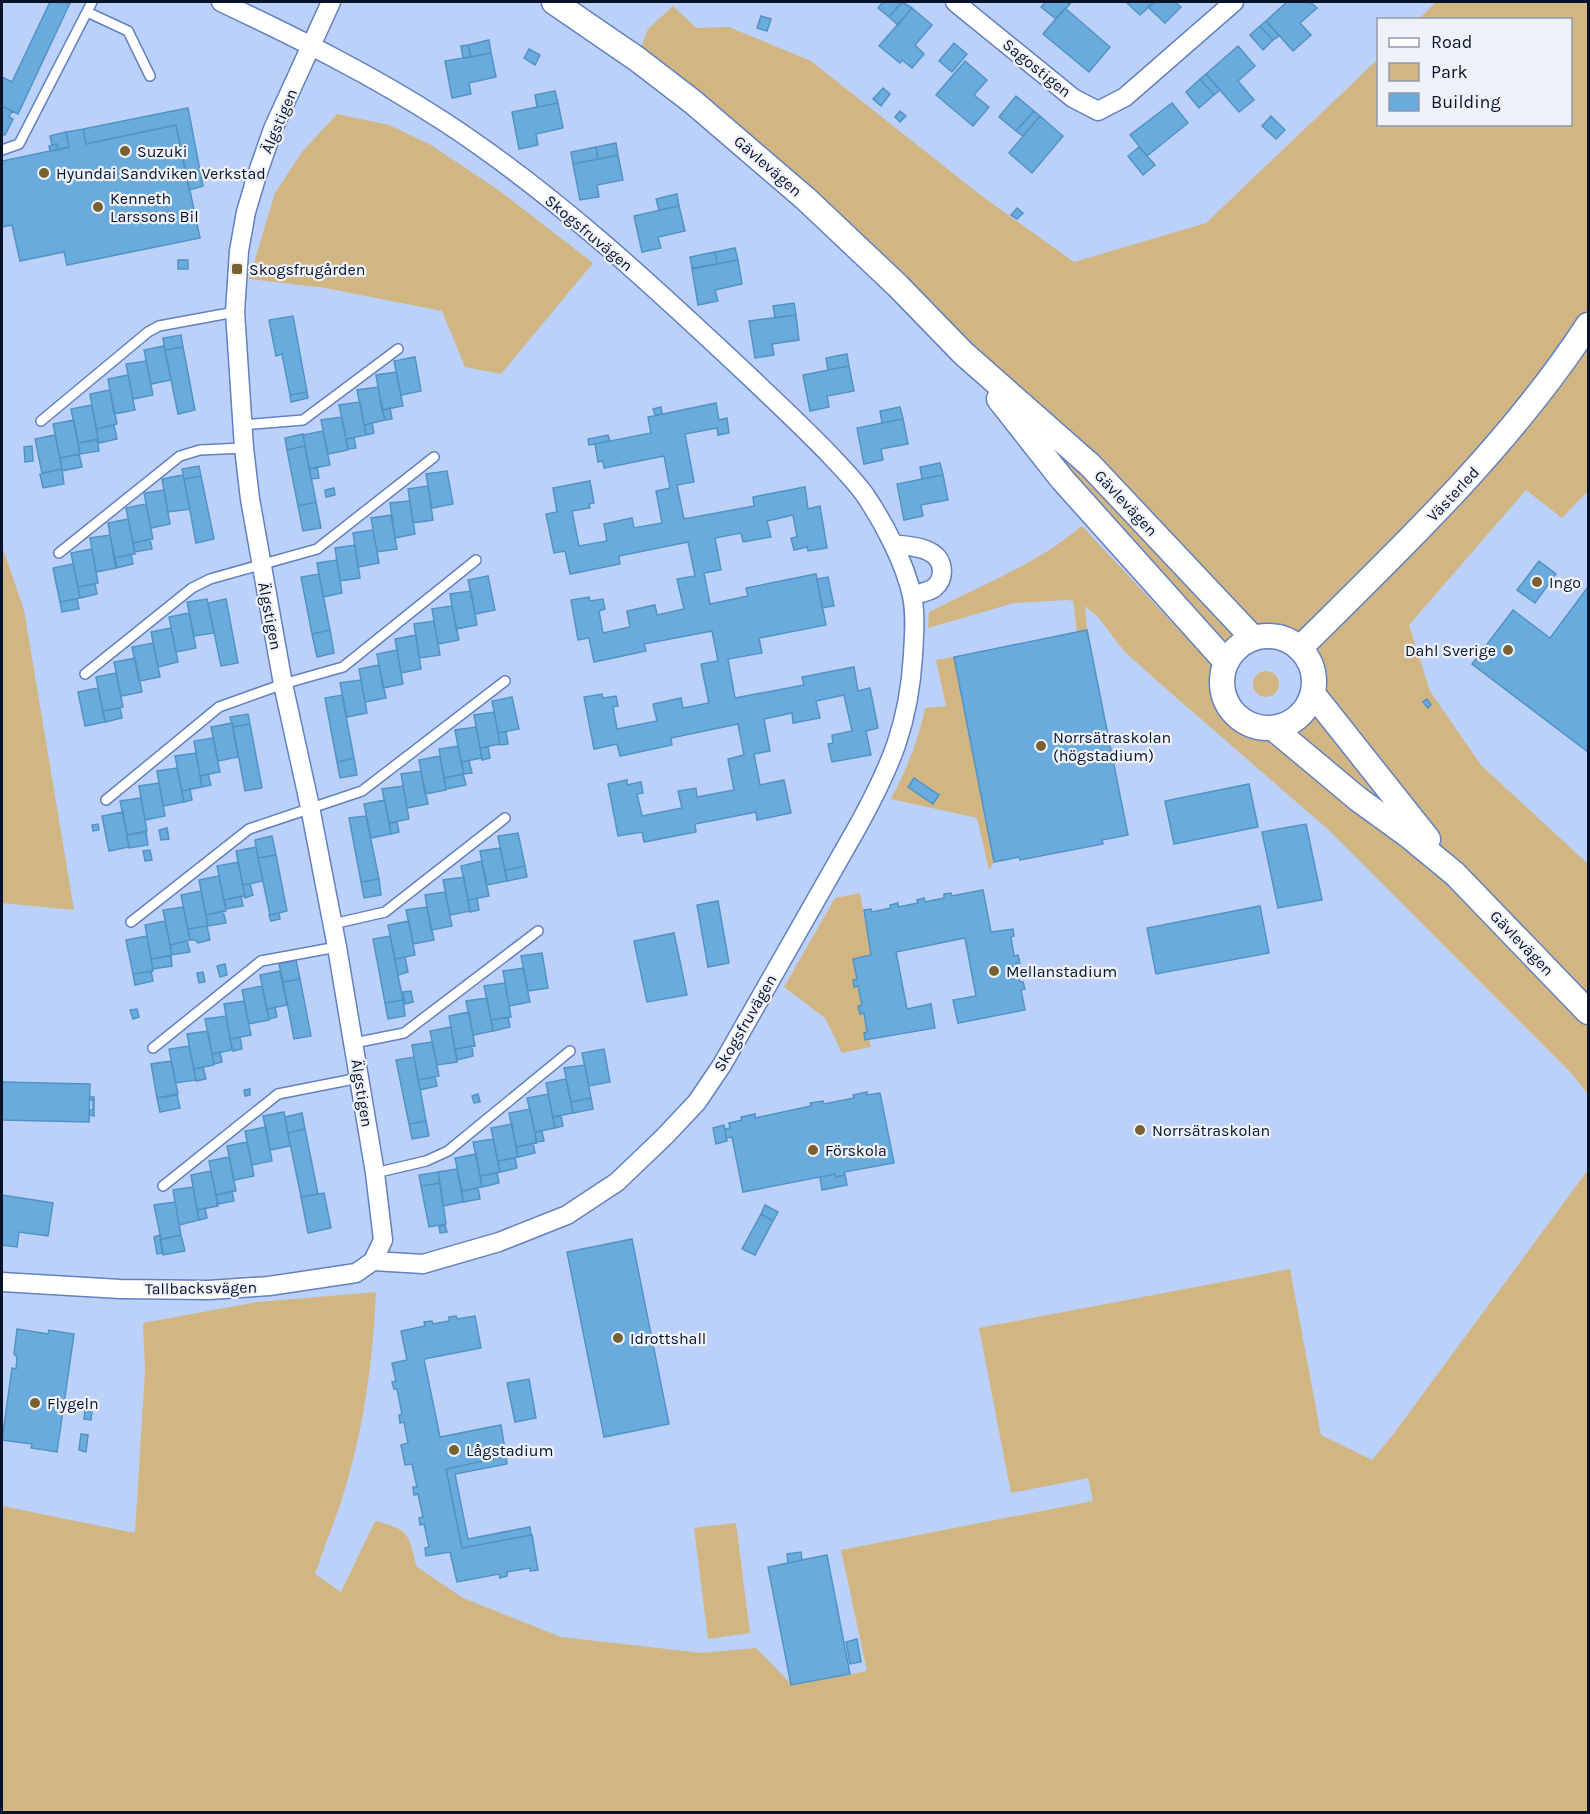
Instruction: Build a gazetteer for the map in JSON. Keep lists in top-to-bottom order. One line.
{"streets":{"main road":["Gävlevägen","Västerled"],"street":["Sagostigen","Älgstigen","Skogsfruvägen","Tallbacksvägen"]},"crossings":[["Älgstigen","Skogsfruvägen"],["Älgstigen","Tallbacksvägen"],["Gävlevägen","Västerled"],["Skogsfruvägen","Tallbacksvägen"]],"places":{"other":["Suzuki","Hyundai Sandviken Verkstad","Kenneth Larssons Bil","Ingo","Dahl Sverige","Norrsätraskolan (högstadium)","Mellanstadium","Norrsätraskolan","Förskola","Idrottshall","Flygeln","Lågstadium"],"transit":["Skogsfrugården"]},"legend":["Road","Park","Building"]}
